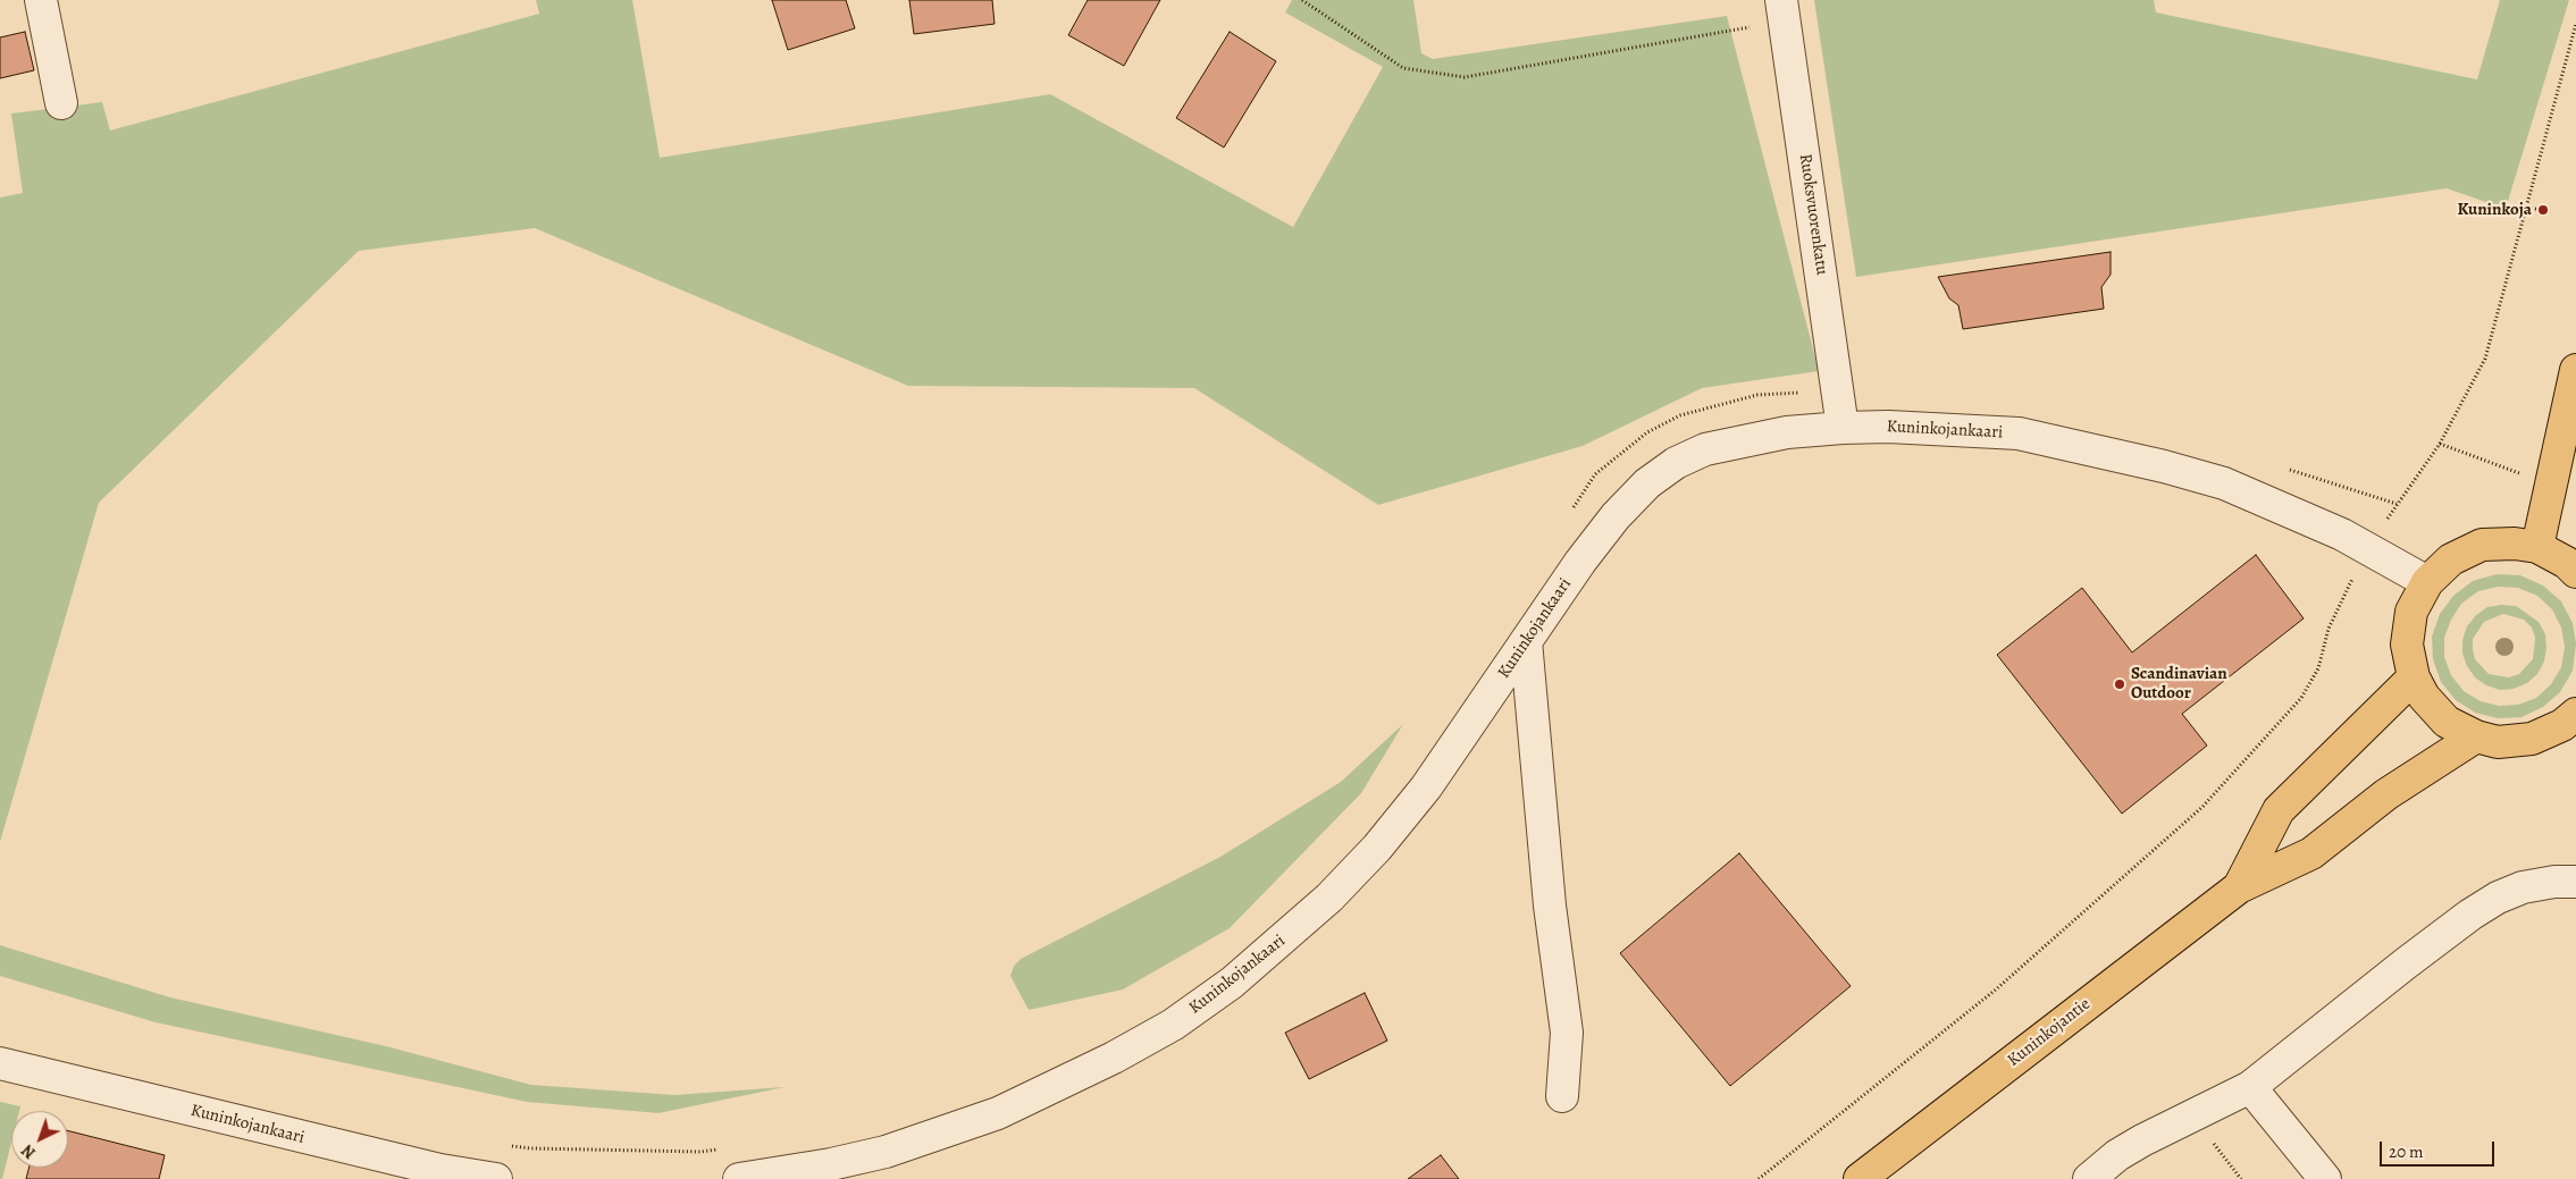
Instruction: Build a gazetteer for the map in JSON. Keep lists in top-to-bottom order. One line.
{"streets":{"main road":["Kuninkojantie"],"street":["Ruoksvuorenkatu","Kuninkojankaari"]},"crossings":[["Ruoksvuorenkatu","Kuninkojankaari"]],"places":["Kuninkoja","Scandinavian Outdoor"],"scale_bar":"20 m","north":"bottom left"}
